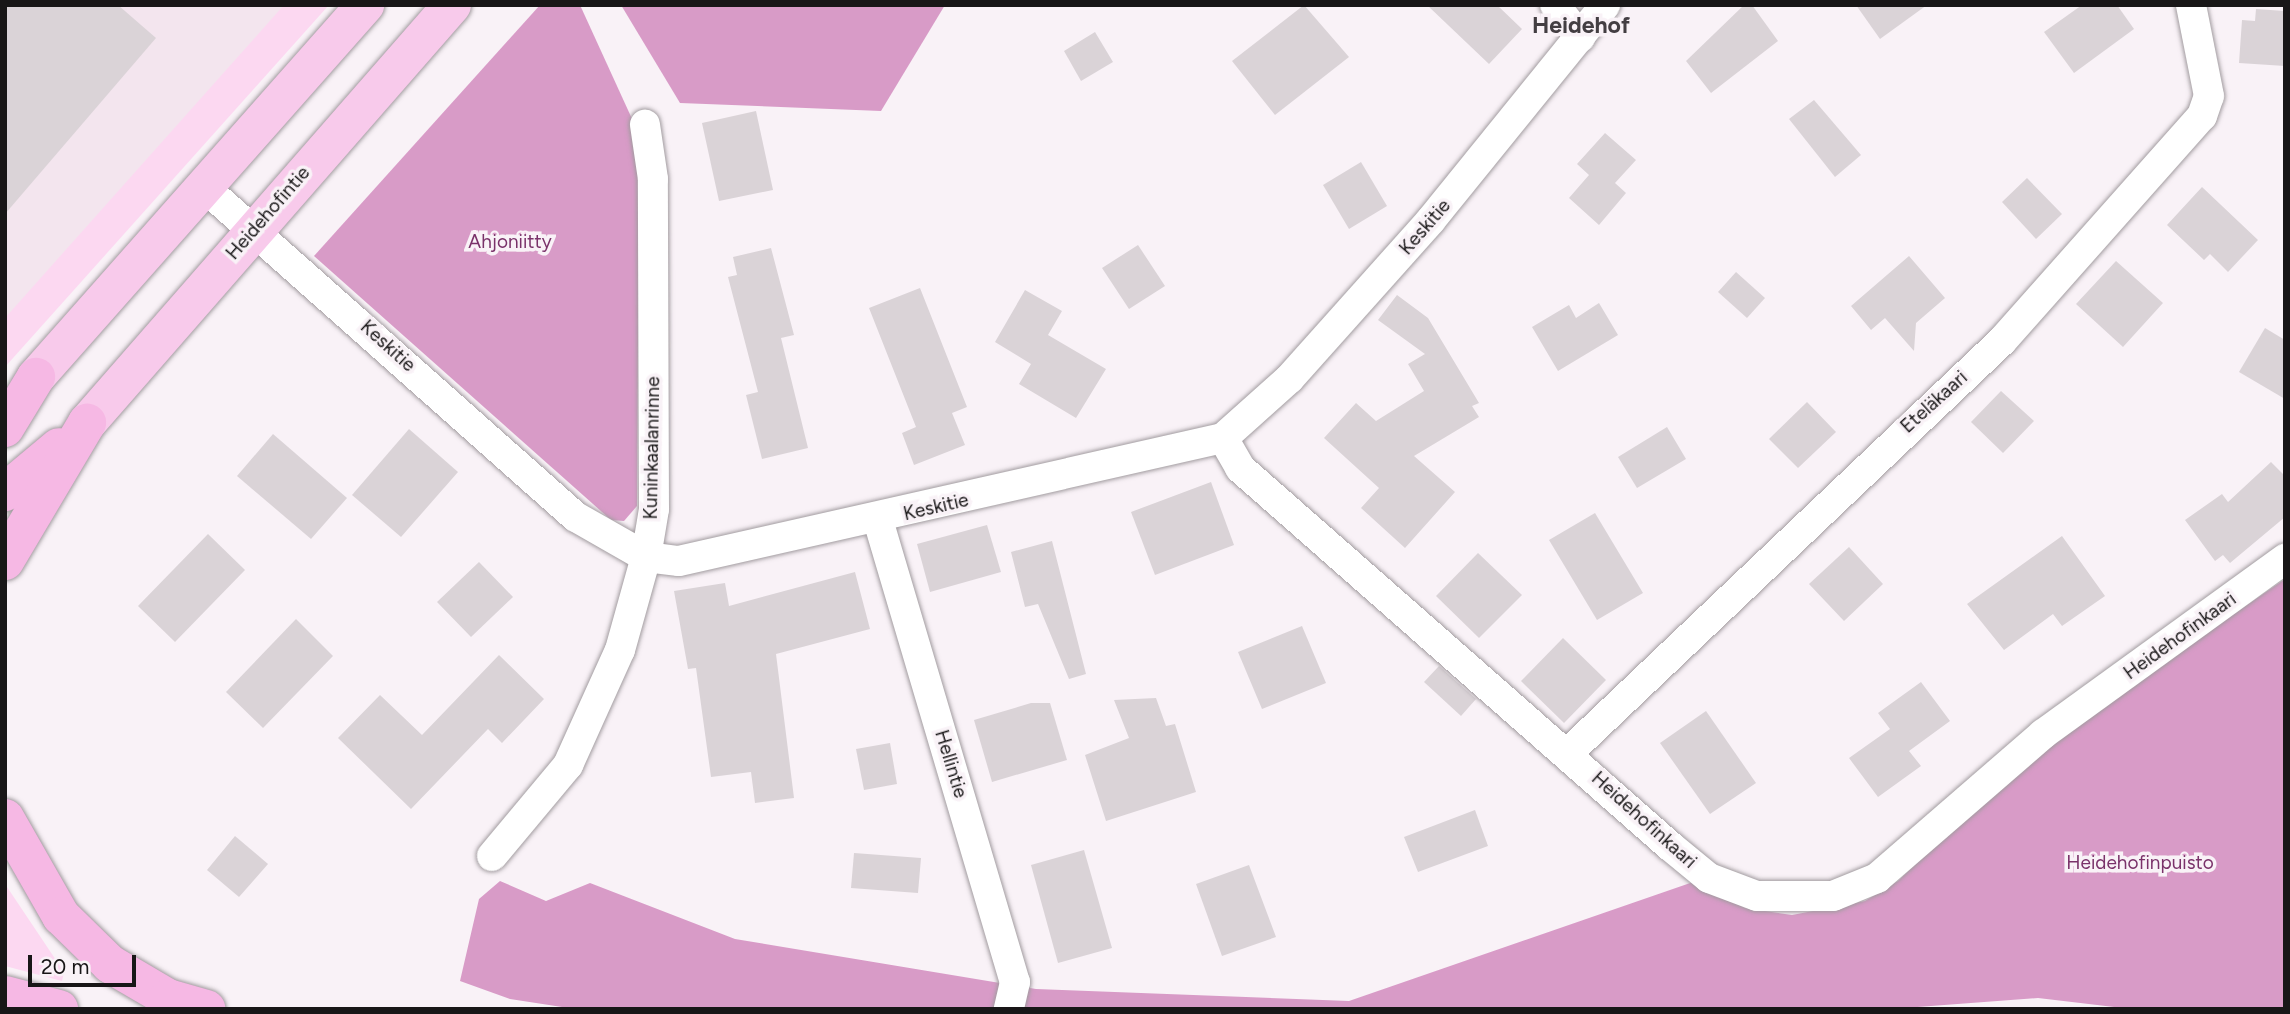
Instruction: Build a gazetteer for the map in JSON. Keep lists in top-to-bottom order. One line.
{"streets":{"main road":["Heidehofintie"],"street":["Keskitie","Eteläkaari","Kuninkaalanrinne","Heidehofinkaari","Hellintie"]},"crossings":[["Heidehofintie","Keskitie"],["Keskitie","Kuninkaalanrinne"],["Keskitie","Heidehofinkaari"],["Keskitie","Hellintie"],["Eteläkaari","Heidehofinkaari"]],"districts":["Heidehof"],"parks":["Ahjoniitty","Heidehofinpuisto"],"scale_bar":"20 m"}
